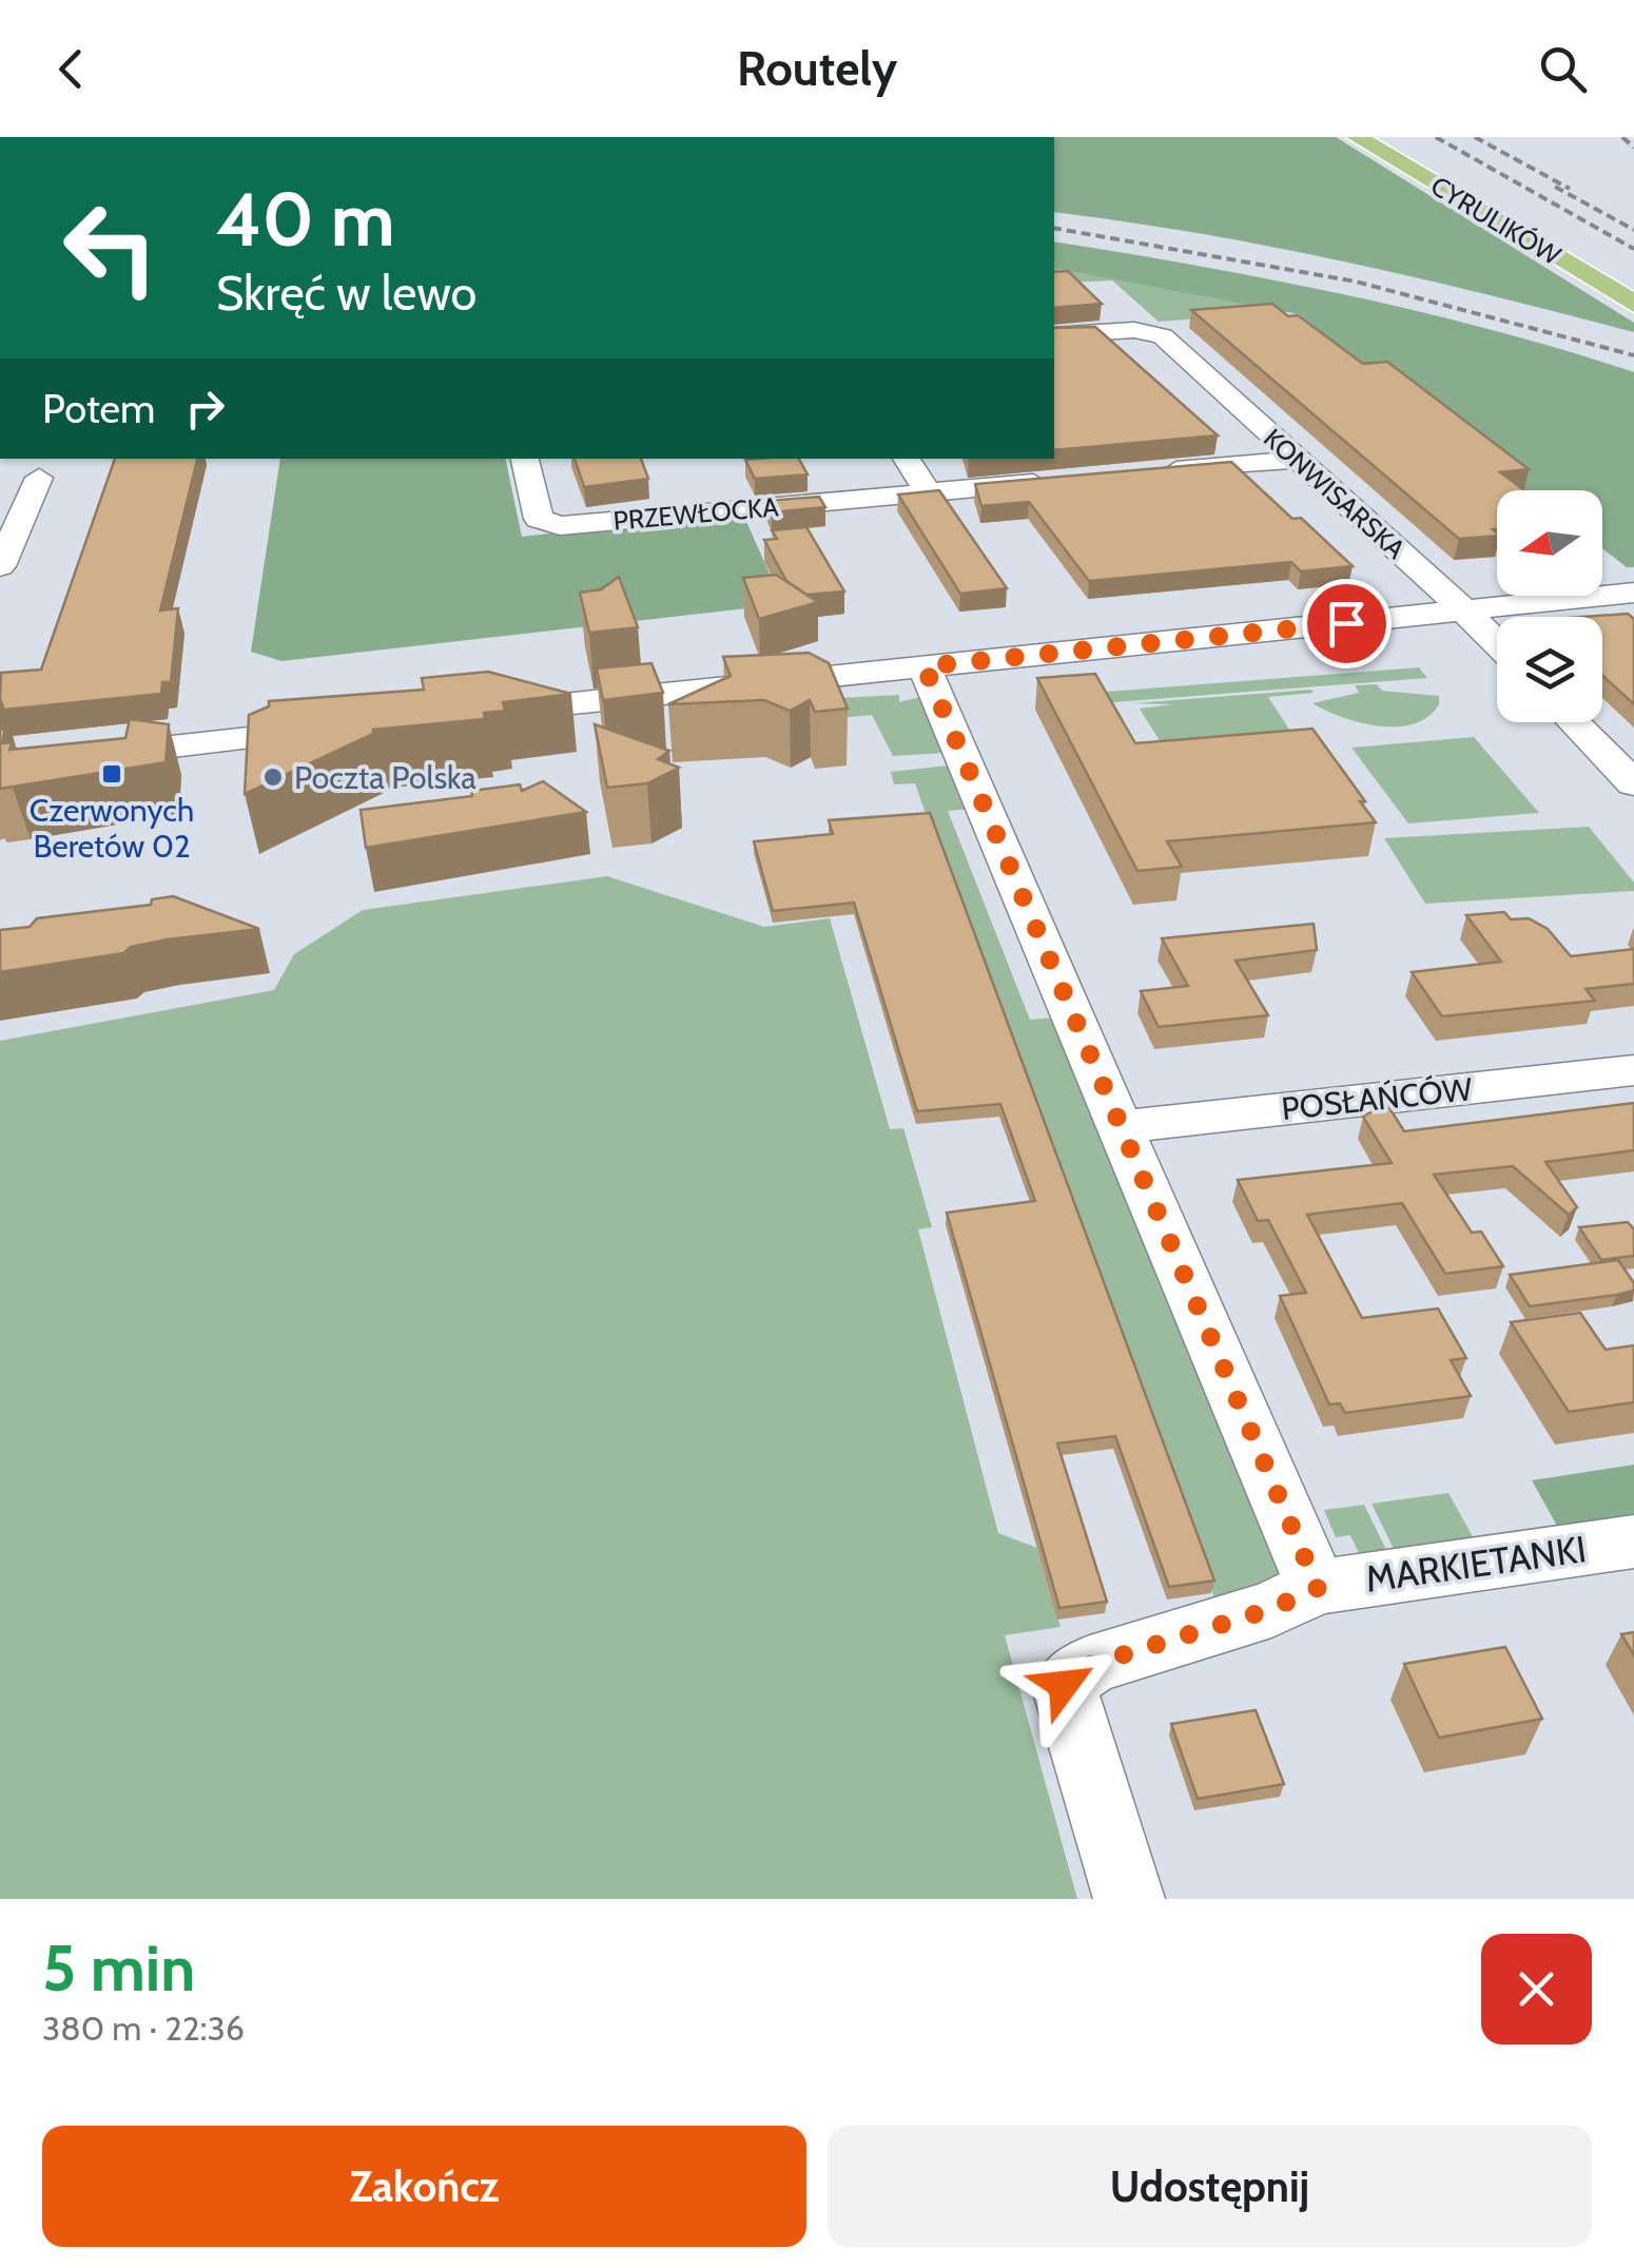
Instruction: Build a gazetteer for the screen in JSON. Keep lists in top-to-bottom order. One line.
{"streets":{"main road":["CYRULIKÓW"],"street":["KONWISARSKA","PRZEWŁOCKA","POSŁAŃCÓW","MARKIETANKI"]},"places":{"transit":["Czerwonych Beretów 02"],"other":["Poczta Polska"]},"north":"left","page":{"header":"Routely","turn":["40 m","Skręć w lewo"],"then":"Potem","heading":["5 min","380 m · 22:36"],"buttons":["Zakończ","Udostępnij"]}}
